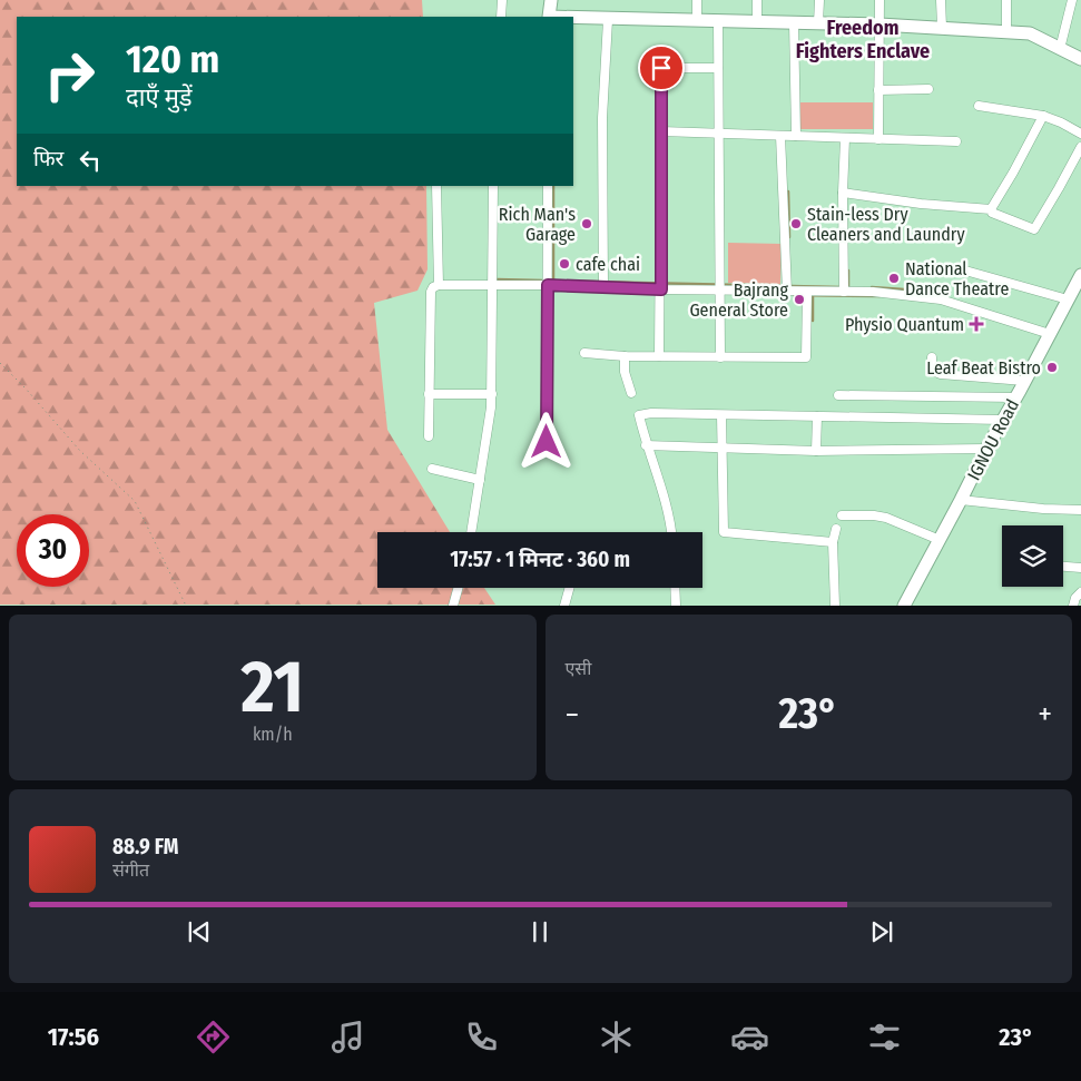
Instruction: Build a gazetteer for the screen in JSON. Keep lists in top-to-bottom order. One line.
{"streets":{"street":["IGNOU Road"]},"districts":["Freedom Fighters Enclave"],"places":{"other":["Rich Man's Garage","Stain-less Dry Cleaners and Laundry","cafe chai","National Dance Theatre","Bajrang General Store","Leaf Beat Bistro"],"health":["Physio Quantum"]},"page":{"turn":["120 m","दाएँ मुड़ें"],"then":"फिर","limit":"30","trip":"17:57 · 1 मिनट · 360 m","tile":[["21","km/h"],"एसी"],"heat":["−","23°","+"],"song":["88.9 FM","संगीत"],"tabs":["17:56","23°"]}}
